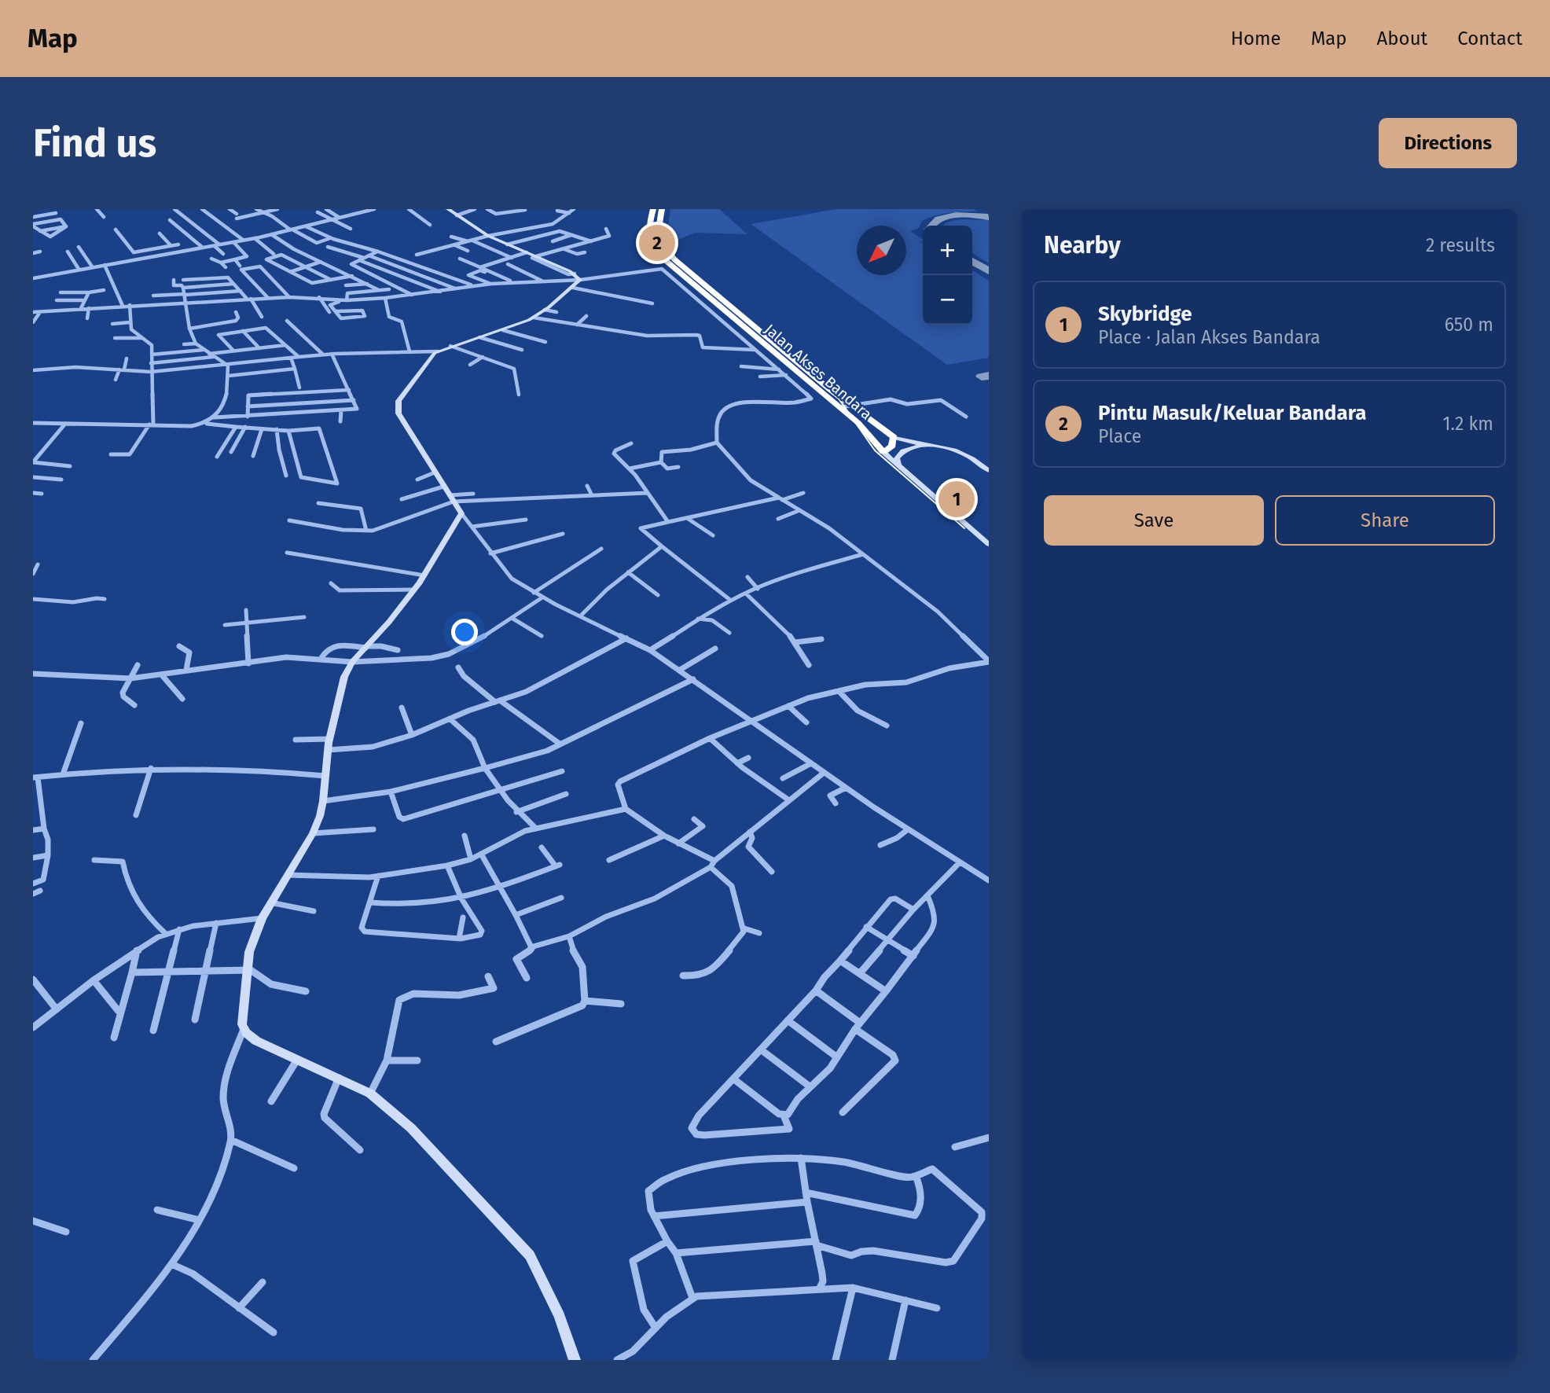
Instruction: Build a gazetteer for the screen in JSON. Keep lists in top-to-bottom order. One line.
{"streets":{"highway":["Jalan Akses Bandara"]},"north":"bottom left","page":{"header":"Map","nav":["Home","Map","About","Contact"],"buttons":["Directions",["Save","Share"]],"title":"Find us","heading":["Nearby","2 results"],"pins":["2","1"],"map_buttons":["+","−"],"list":[{"mark":"1","name":"Skybridge","note":"Place · Jalan Akses Bandara","value":"650 m"},{"mark":"2","name":"Pintu Masuk/Keluar Bandara","note":"Place","value":"1.2 km"}]}}
